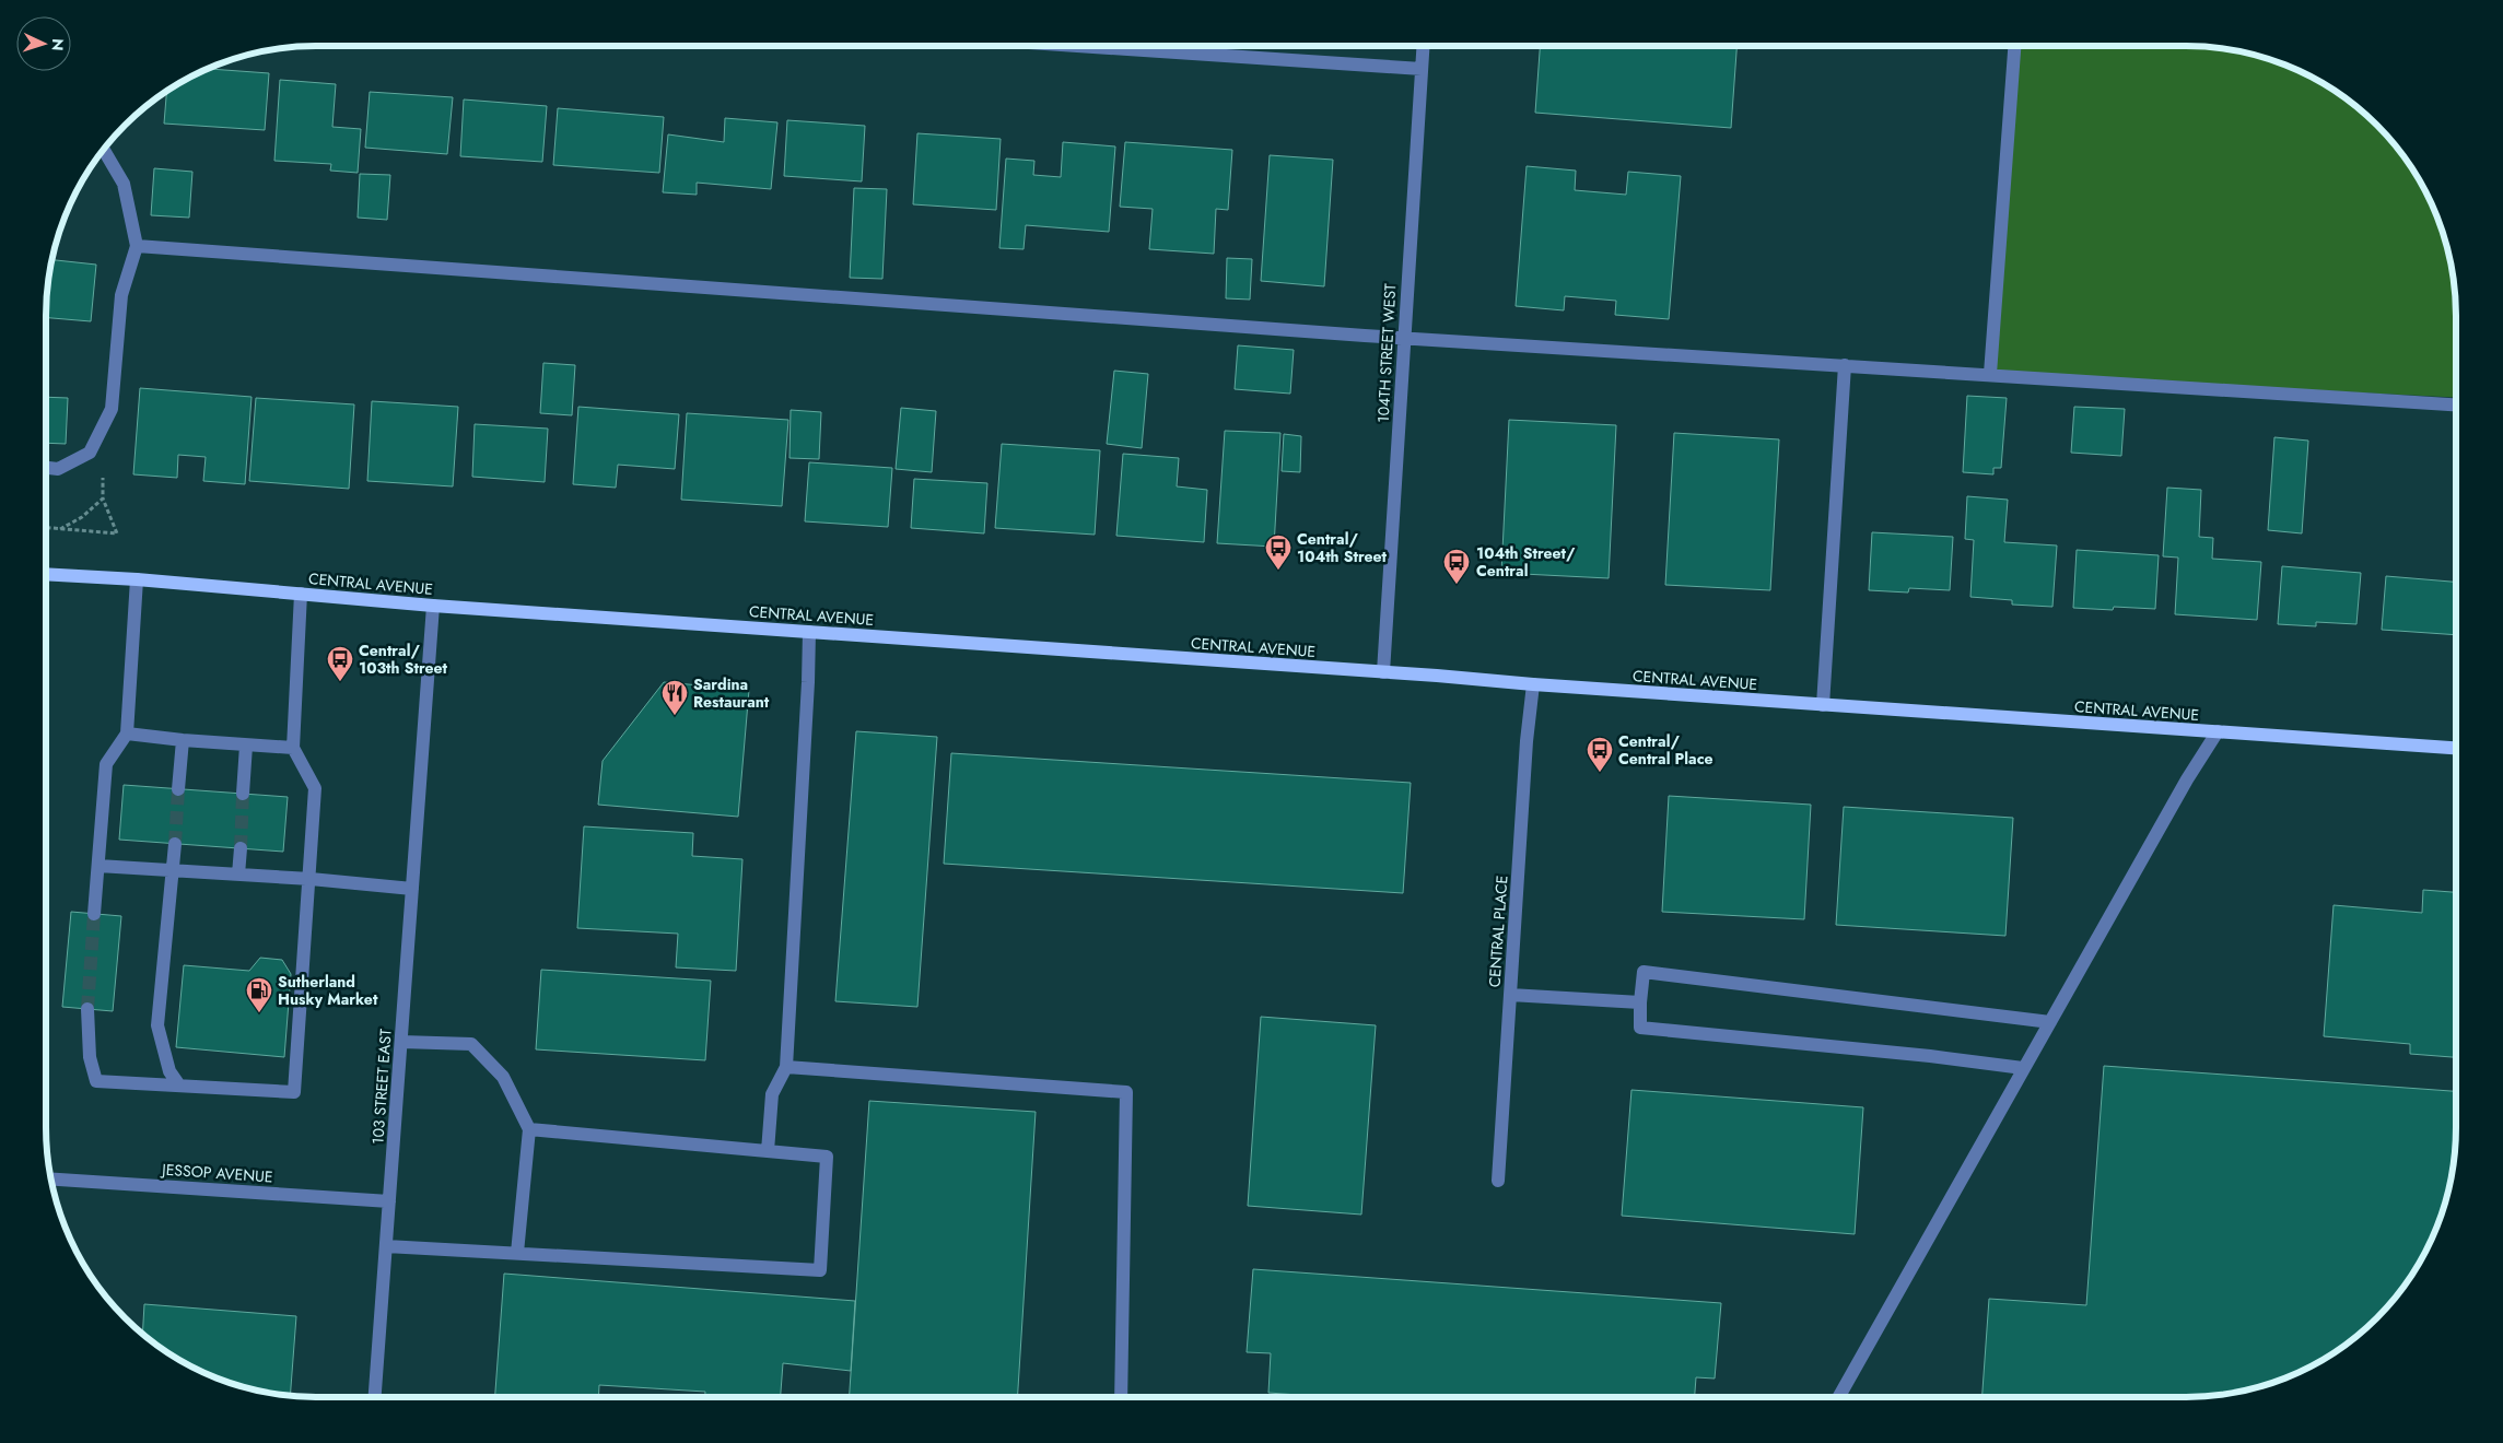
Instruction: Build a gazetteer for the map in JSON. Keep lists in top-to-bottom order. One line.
{"streets":{"main road":["CENTRAL AVENUE"],"street":["104TH STREET WEST","CENTRAL PLACE","103 STREET EAST","JESSOP AVENUE"]},"crossings":[["104TH STREET WEST","CENTRAL AVENUE"],["CENTRAL AVENUE","CENTRAL PLACE"],["CENTRAL AVENUE","103 STREET EAST"],["103 STREET EAST","JESSOP AVENUE"]],"places":{"bus stop":["Central/ 104th Street","104th Street/ Central","Central/ 103th Street","Central/ Central Place"],"restaurant":["Sardina Restaurant"],"fuel station":["Sutherland Husky Market"]},"north":"right"}
